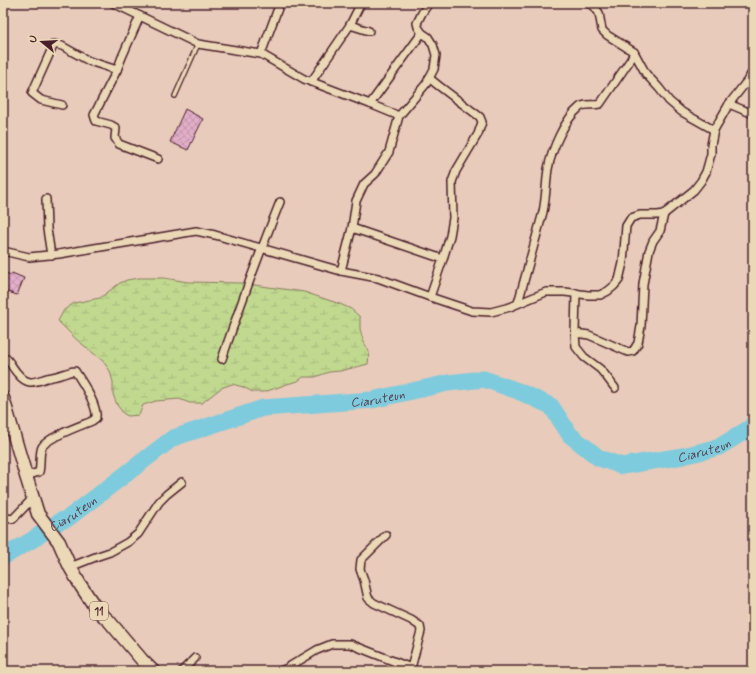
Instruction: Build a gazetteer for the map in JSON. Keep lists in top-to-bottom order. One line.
{"streets":{"highway":["11"]},"water":["Ciaruteun"],"north":"left"}
